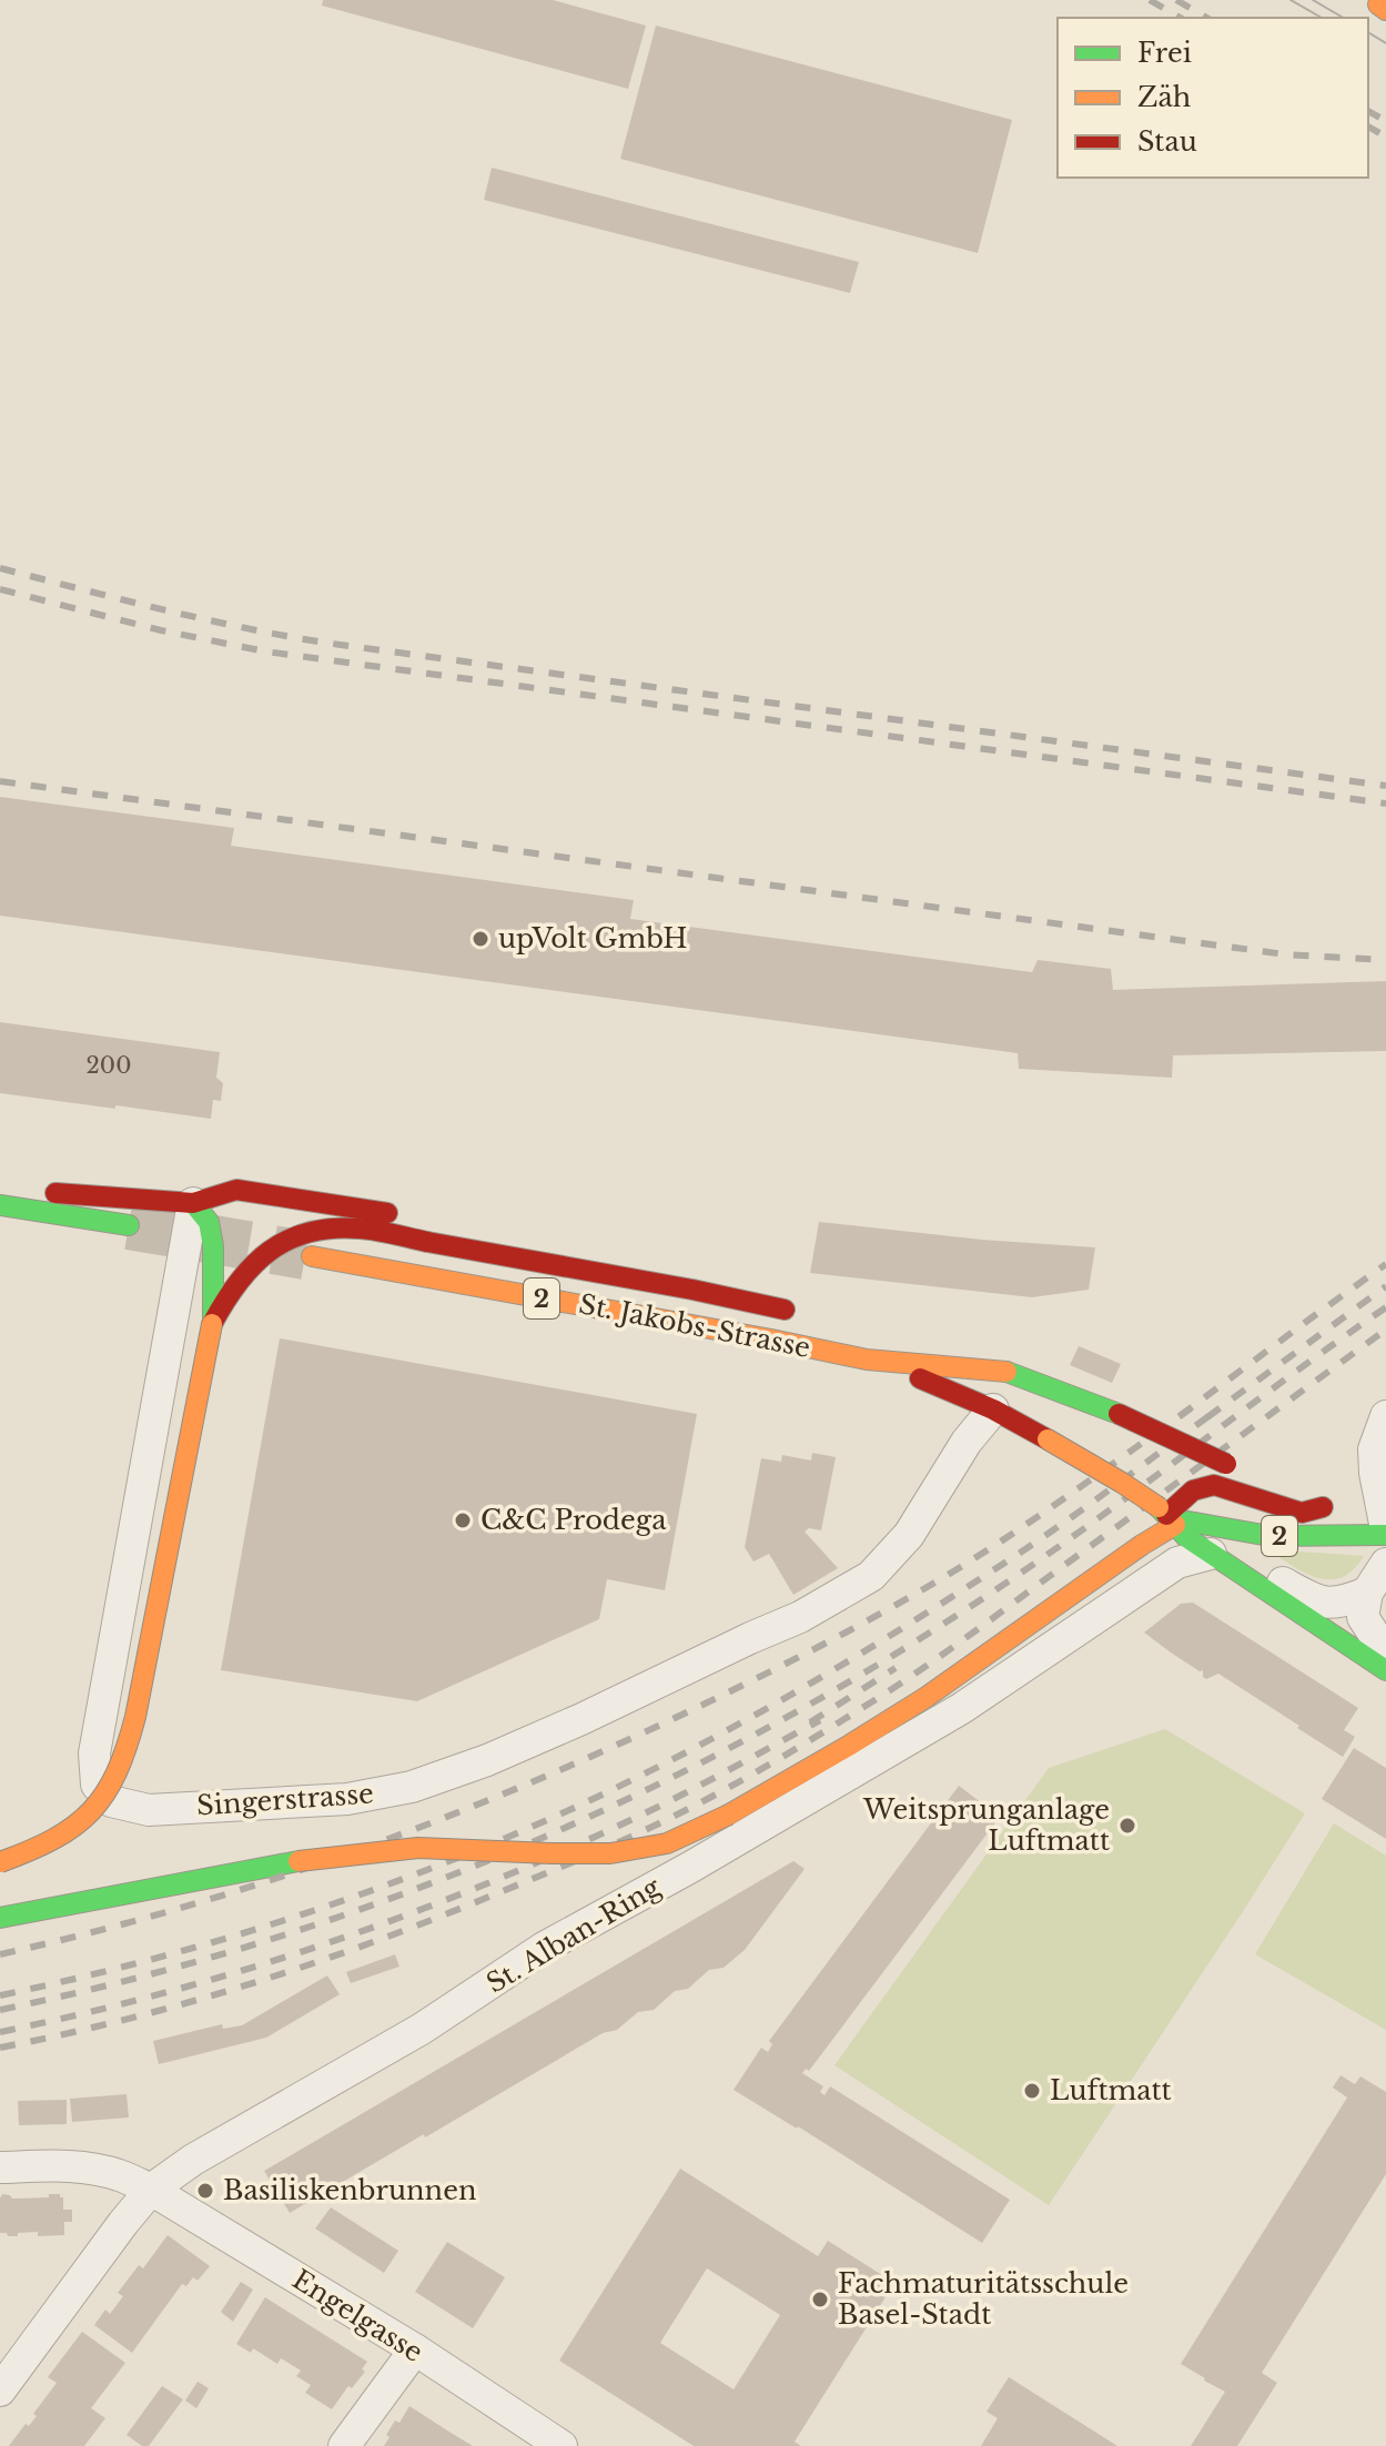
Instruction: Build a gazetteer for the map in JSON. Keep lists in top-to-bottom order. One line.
{"streets":{"main road":["2","St. Jakobs-Strasse"],"street":["Singerstrasse","St. Alban-Ring","Engelgasse"]},"crossings":[["2","St. Jakobs-Strasse"],["St. Jakobs-Strasse","Singerstrasse"],["St. Jakobs-Strasse","St. Alban-Ring"],["St. Alban-Ring","Engelgasse"]],"places":["upVolt GmbH","C&C Prodega","Weitsprunganlage Luftmatt","Luftmatt","Basiliskenbrunnen","Fachmaturitätsschule Basel-Stadt"],"house_numbers":["200"],"legend":["Frei","Zäh","Stau"]}
